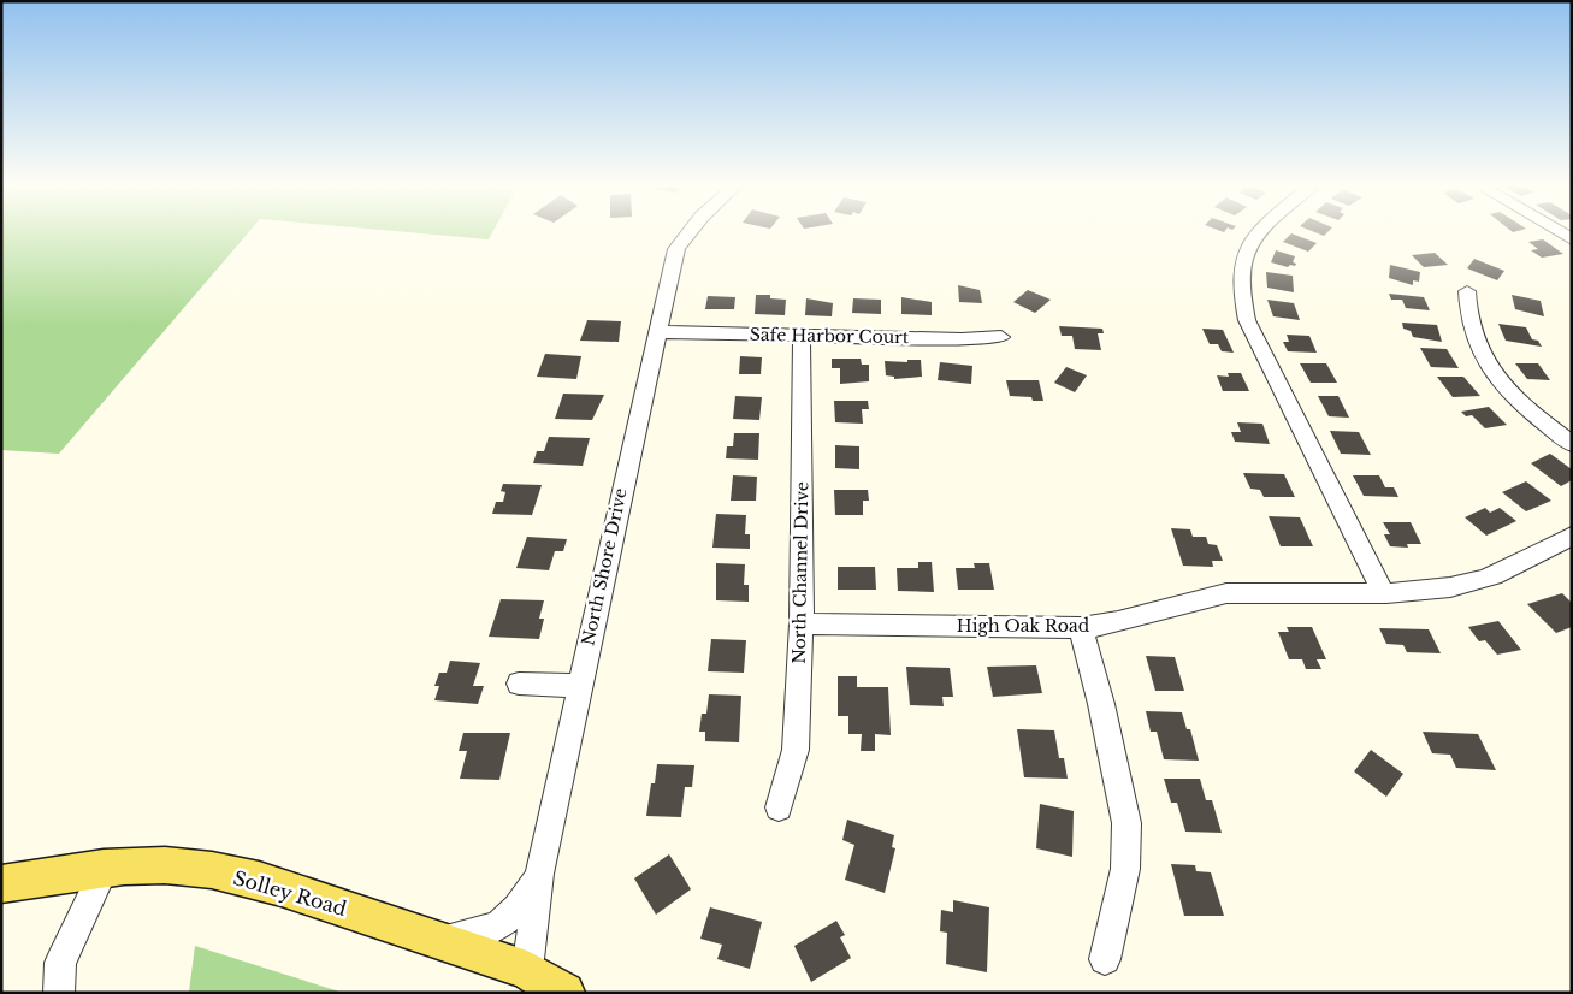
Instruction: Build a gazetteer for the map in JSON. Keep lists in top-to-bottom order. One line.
{"streets":{"main road":["Solley Road"],"street":["Safe Harbor Court","North Shore Drive","North Channel Drive","High Oak Road"]},"crossings":[["Safe Harbor Court","North Shore Drive"],["Safe Harbor Court","North Channel Drive"],["North Shore Drive","Solley Road"],["North Channel Drive","High Oak Road"]]}
